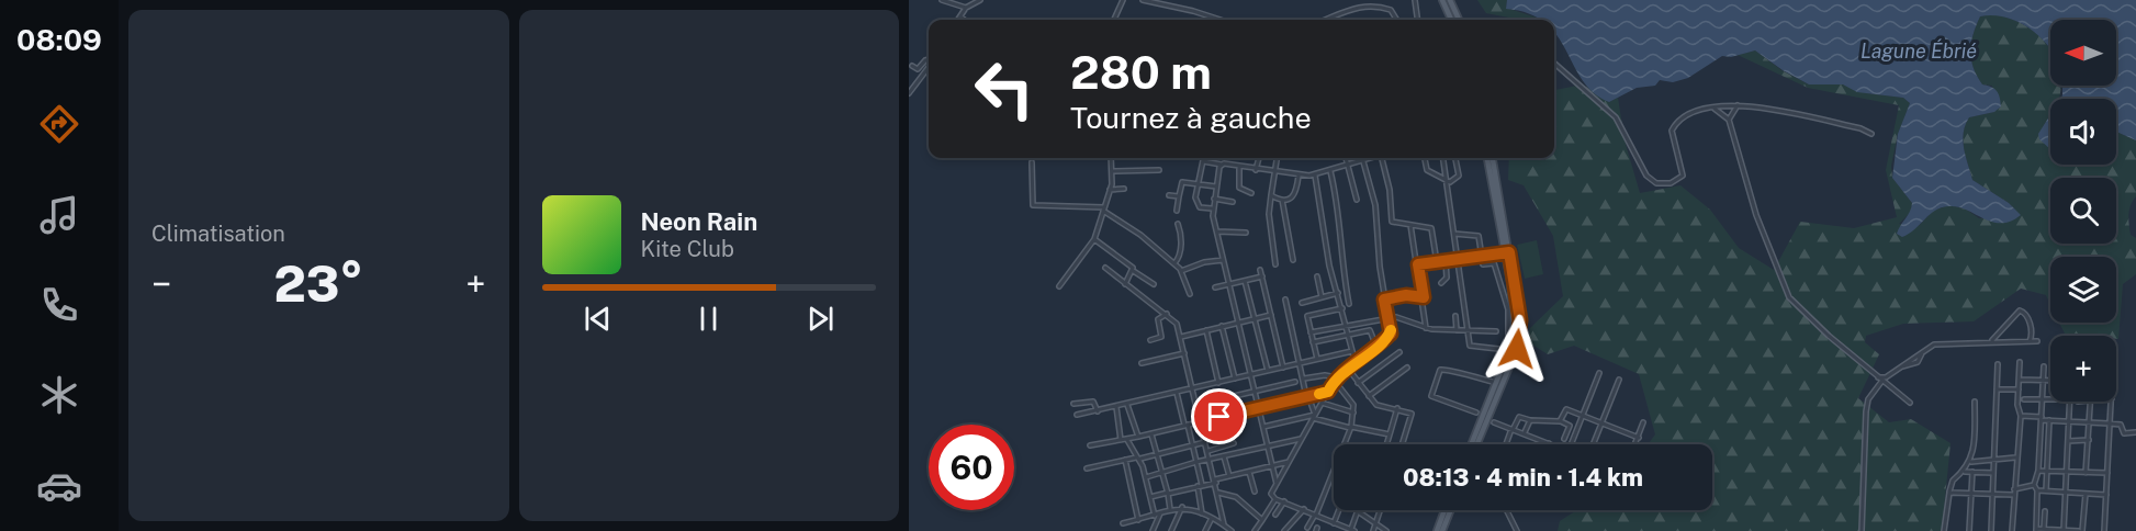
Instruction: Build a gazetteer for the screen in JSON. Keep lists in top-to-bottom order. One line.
{"water":["Lagune Ébrié"],"north":"left","page":{"tabs":"08:09","tile":"Climatisation","map_buttons":"+","turn":["280 m","Tournez à gauche"],"song":["Neon Rain","Kite Club"],"heat":["−","23°","+"],"limit":"60","trip":"08:13 · 4 min · 1.4 km"}}
